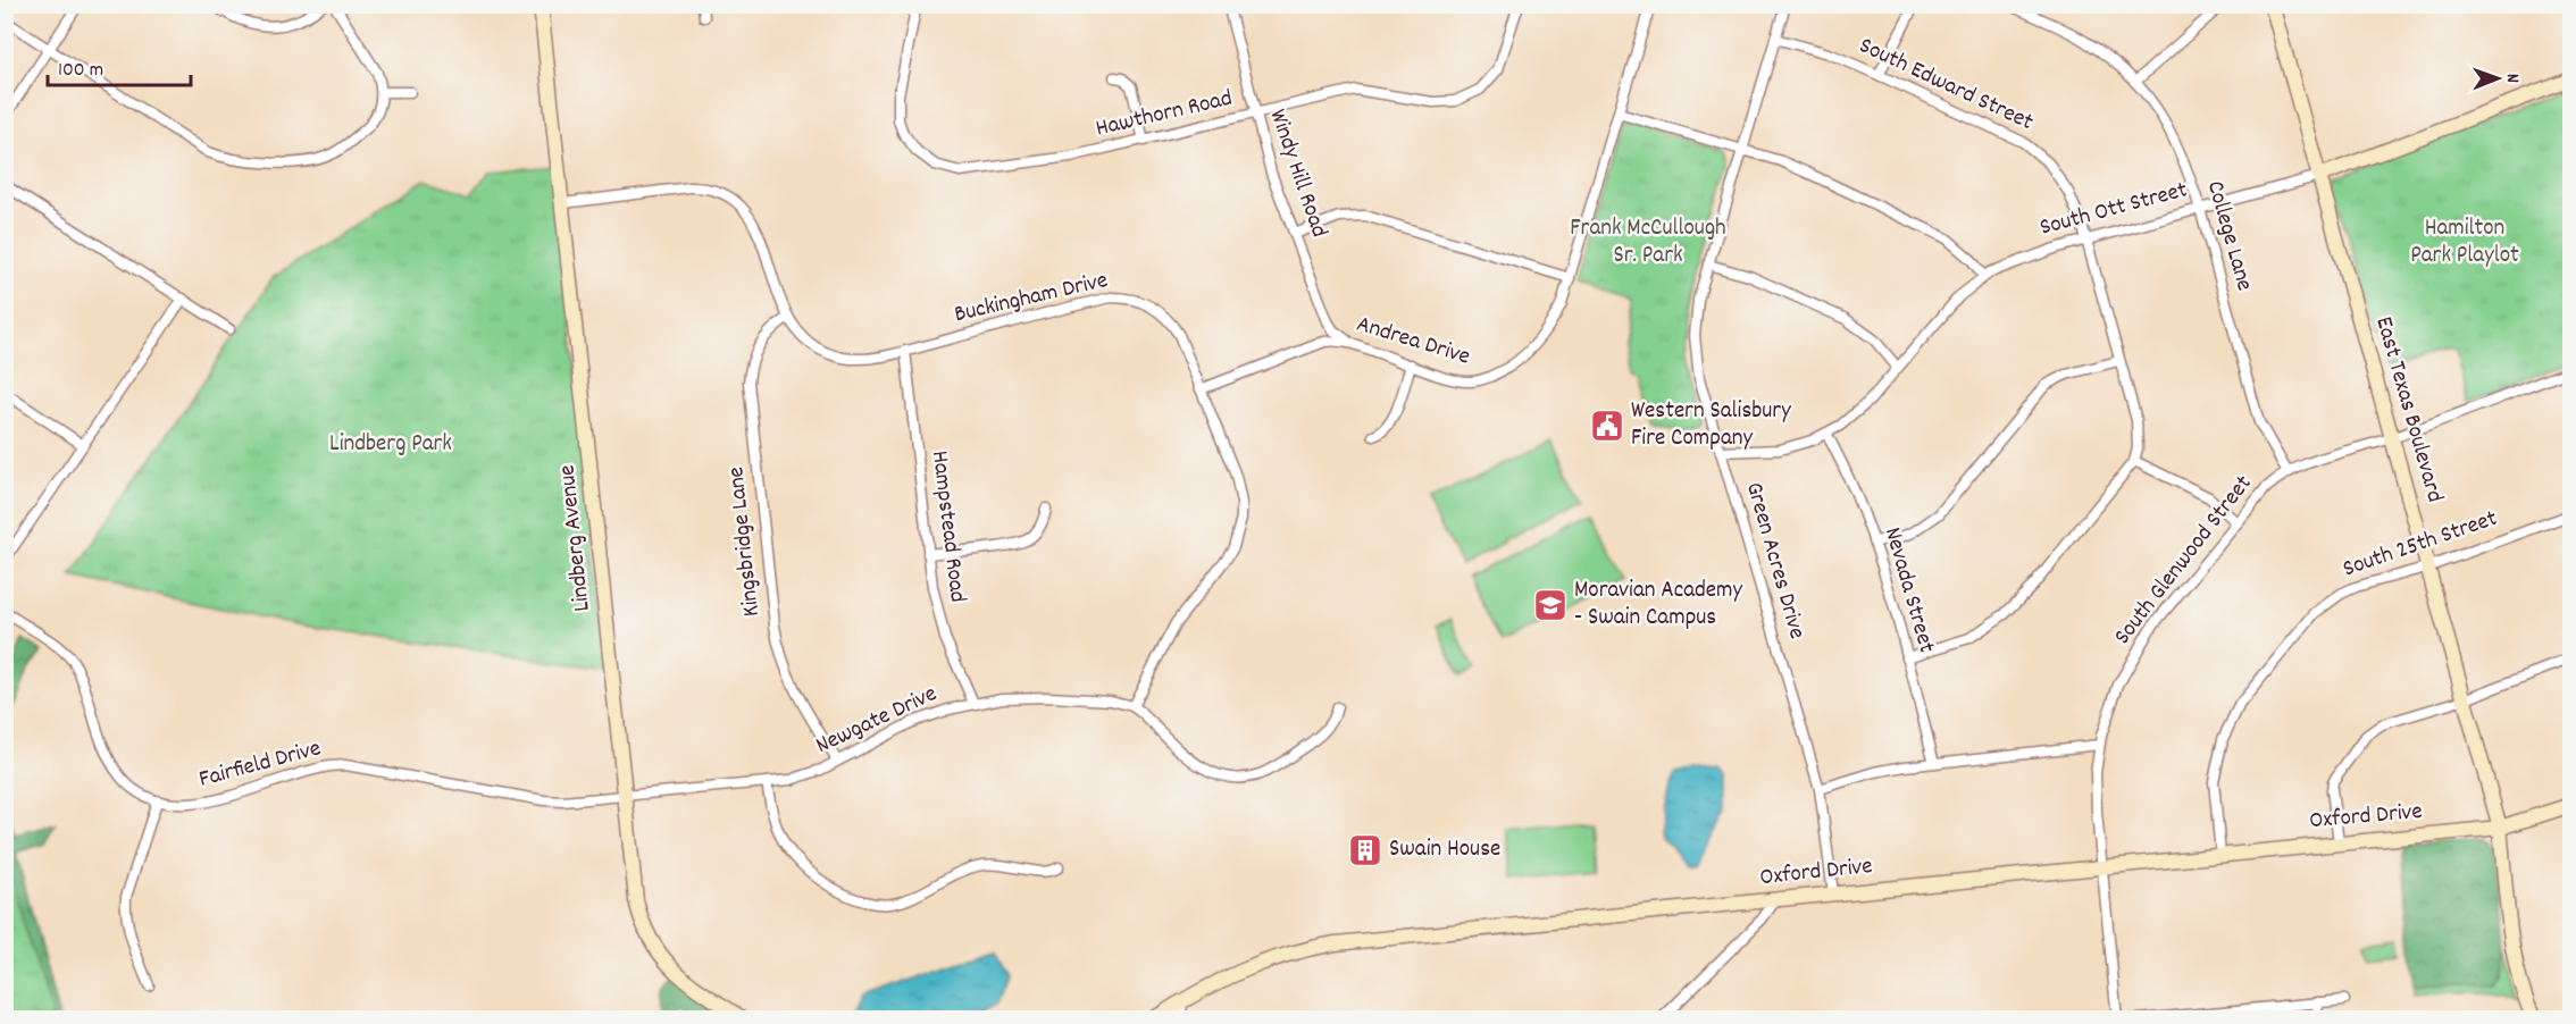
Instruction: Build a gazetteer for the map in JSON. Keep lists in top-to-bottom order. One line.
{"streets":{"street":["South Edward Street","Hawthorn Road","Windy Hill Road","South Ott Street","College Lane","Buckingham Drive","Andrea Drive","East Texas Boulevard","Hampstead Road","Lindberg Avenue","Kingsbridge Lane","South 25th Street","Green Acres Drive","South Glenwood Street","Nevada Street","Newgate Drive","Fairfield Drive","Oxford Drive"]},"crossings":[["South Edward Street","South Ott Street"],["South Edward Street","Green Acres Drive"],["Hawthorn Road","Windy Hill Road"],["Windy Hill Road","Andrea Drive"],["South Ott Street","College Lane"],["South Ott Street","East Texas Boulevard"],["South Ott Street","Green Acres Drive"],["South Ott Street","Nevada Street"],["College Lane","South Glenwood Street"],["Buckingham Drive","Andrea Drive"],["Buckingham Drive","Hampstead Road"],["Buckingham Drive","Lindberg Avenue"],["Buckingham Drive","Kingsbridge Lane"],["Buckingham Drive","Newgate Drive"],["East Texas Boulevard","South 25th Street"],["East Texas Boulevard","South Glenwood Street"],["East Texas Boulevard","Oxford Drive"],["Hampstead Road","Newgate Drive"],["Lindberg Avenue","Newgate Drive"],["Lindberg Avenue","Fairfield Drive"],["Kingsbridge Lane","Newgate Drive"],["South 25th Street","Oxford Drive"],["Green Acres Drive","Oxford Drive"],["South Glenwood Street","Oxford Drive"],["Newgate Drive","Fairfield Drive"]],"parks":["Frank McCullough Sr. Park","Hamilton Park Playlot","Lindberg Park"],"places":{"public building":["Western Salisbury Fire Company"],"school or university":["Moravian Academy - Swain Campus"],"building":["Swain House"]},"scale_bar":"100 m","north":"right"}
